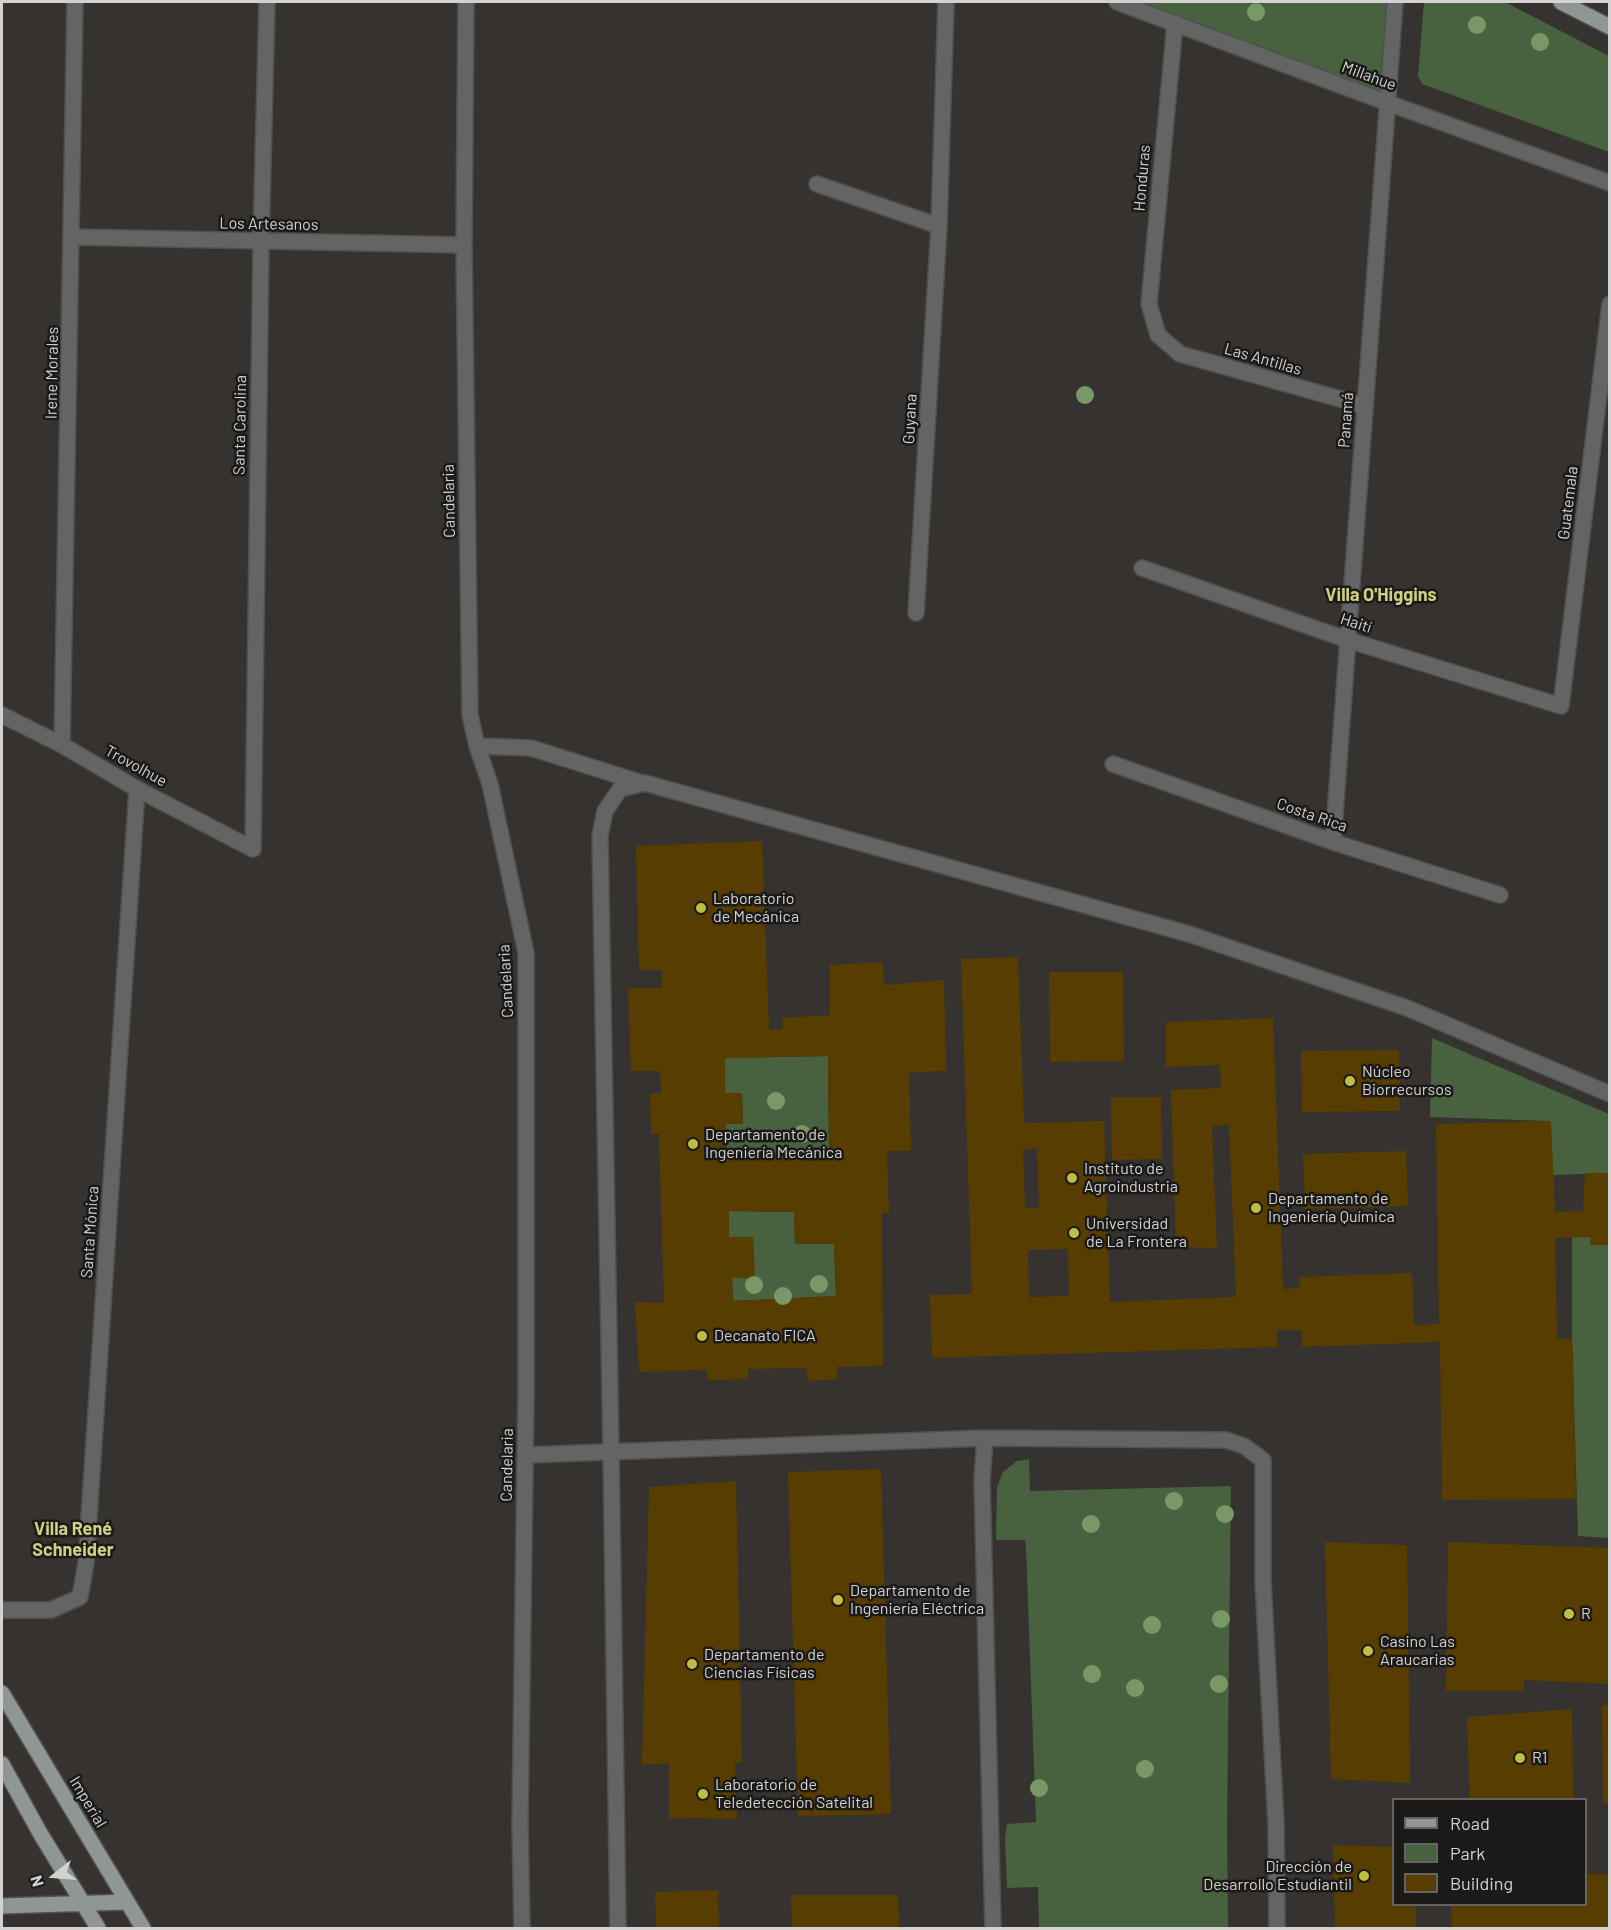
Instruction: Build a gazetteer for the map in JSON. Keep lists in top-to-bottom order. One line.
{"streets":{"main road":["Imperial"],"street":["Millahue","Honduras","Los Artesanos","Las Antillas","Irene Morales","Guyana","Panamá","Santa Carolina","Candelaria","Guatemala","Haití","Trovolhue","Costa Rica","Santa Mónica"]},"crossings":[["Millahue","Honduras"],["Millahue","Panamá"],["Honduras","Las Antillas"],["Los Artesanos","Irene Morales"],["Los Artesanos","Santa Carolina"],["Los Artesanos","Candelaria"],["Las Antillas","Panamá"],["Irene Morales","Trovolhue"],["Panamá","Haití"],["Panamá","Costa Rica"],["Santa Carolina","Trovolhue"],["Guatemala","Haití"],["Trovolhue","Santa Mónica"]],"districts":["Villa O'Higgins","Villa René Schneider"],"places":["Laboratorio de Mecánica","Núcleo Biorrecursos","Departamento de Ingeniería Mecánica","Instituto de Agroindustria","Departamento de Ingeniería Química","Universidad de La Frontera","Decanato FICA","Departamento de Ingeniería Eléctrica","R","Casino Las Araucarias","Departamento de Ciencias Físicas","R1","Laboratorio de Teledetección Satelital","Dirección de Desarrollo Estudiantil"],"legend":["Road","Park","Building"],"north":"left"}
